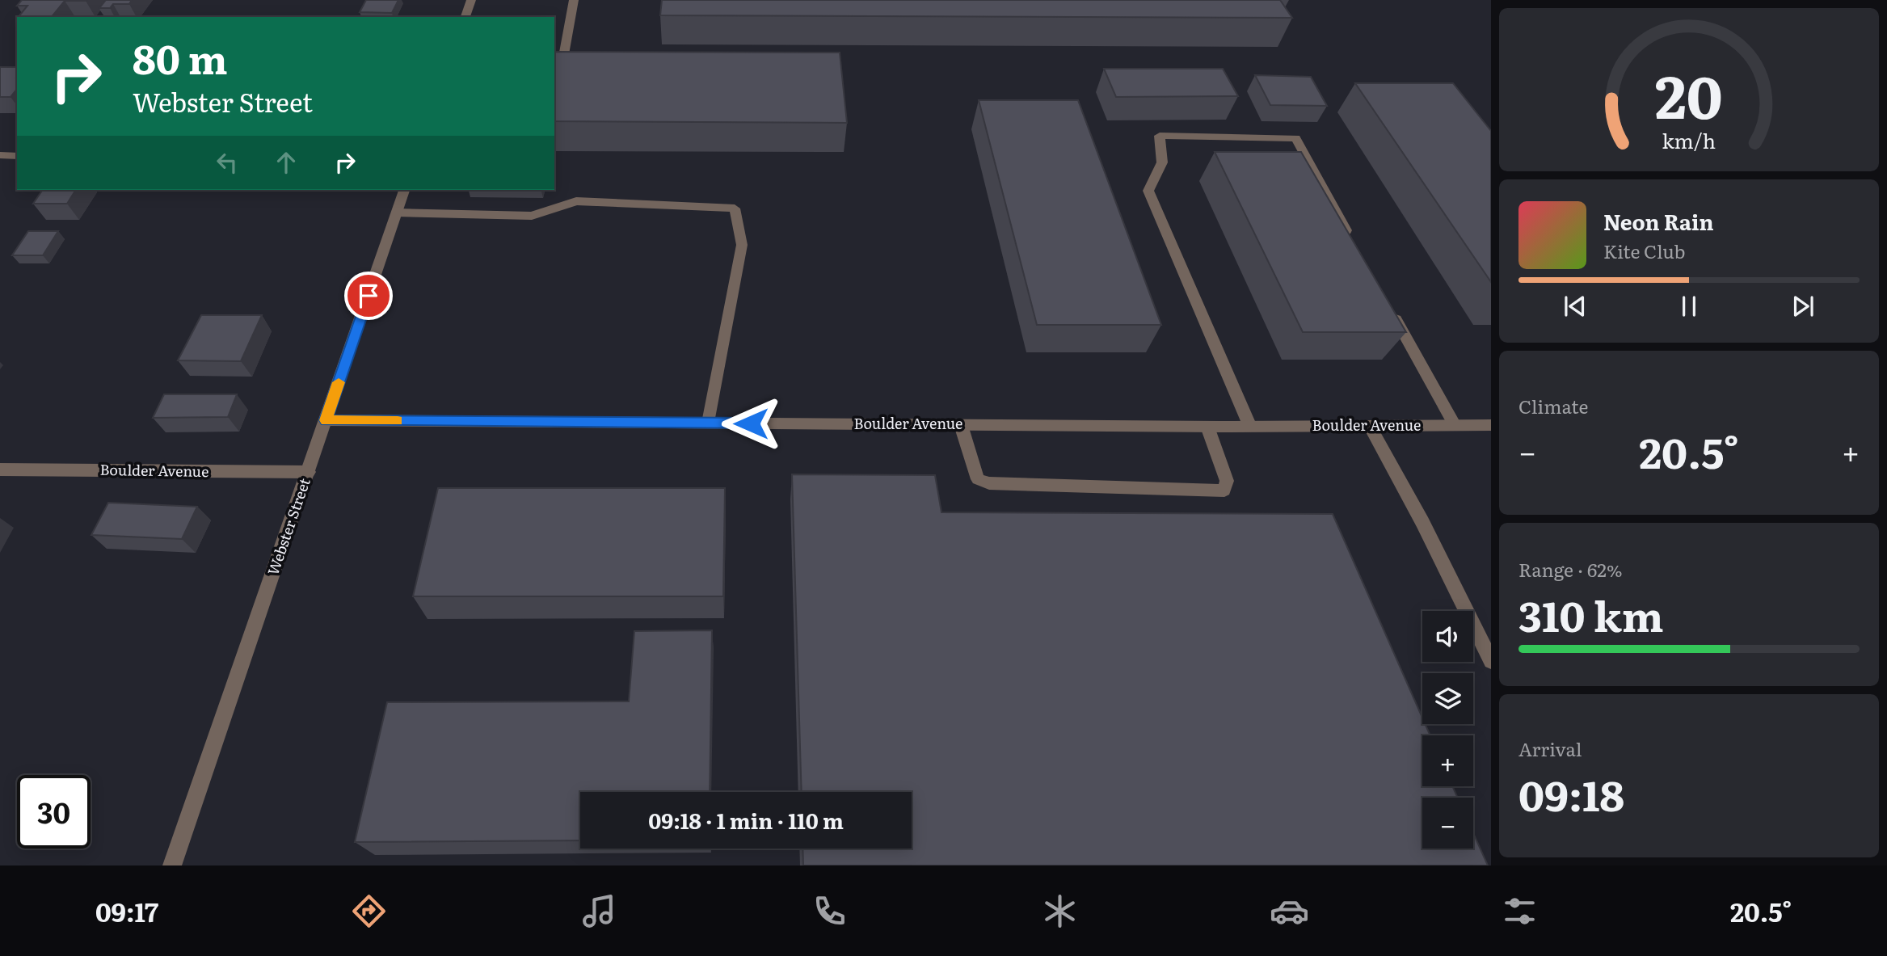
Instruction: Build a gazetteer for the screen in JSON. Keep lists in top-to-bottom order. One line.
{"streets":{"street":["Boulder Avenue","Webster Street"]},"crossings":[["Boulder Avenue","Webster Street"]],"page":{"turn":["80 m","Webster Street"],"song":["Neon Rain","Kite Club"],"tile":["Climate",["Range · 62%","310 km"],["Arrival","09:18"]],"heat":["−","20.5°","+"],"map_buttons":["+","−"],"limit":"30","trip":"09:18 · 1 min · 110 m","tabs":["09:17","20.5°"],"gauge":["20","km/h"]}}
